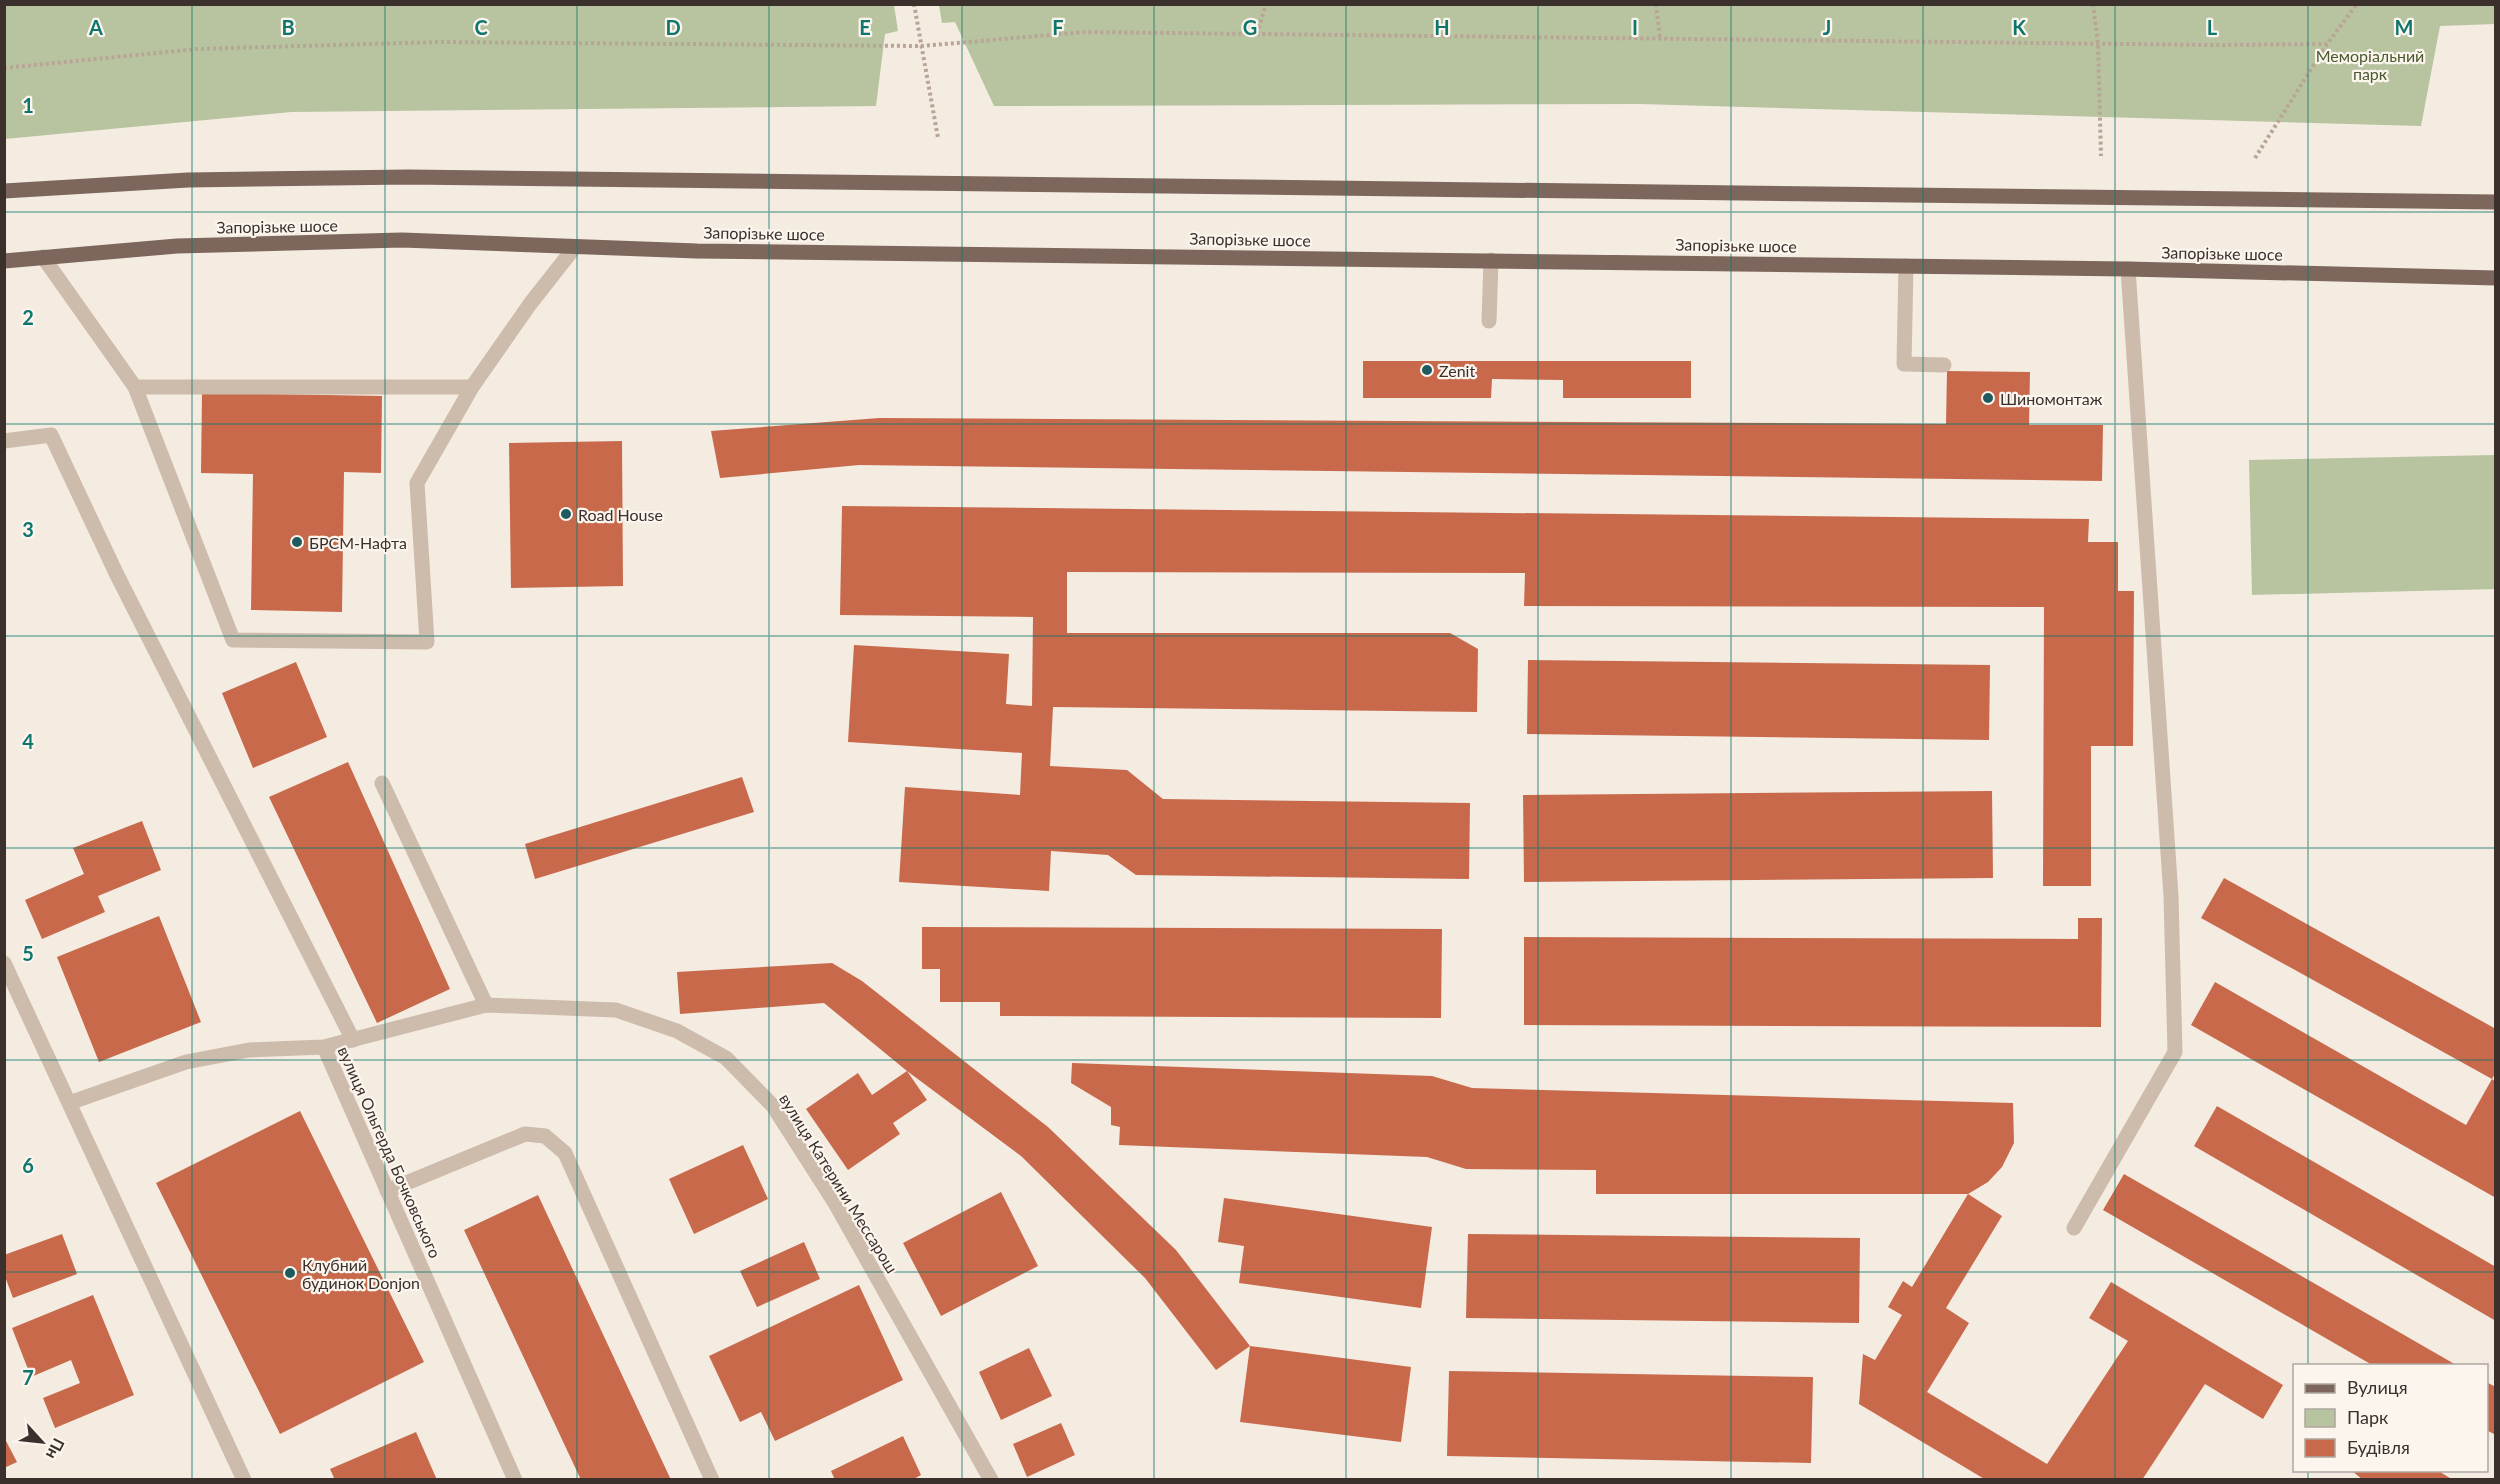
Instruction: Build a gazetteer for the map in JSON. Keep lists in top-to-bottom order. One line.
{"streets":{"main road":["Запорізьке шосе"],"street":["вулиця Ольгерда Бочковського","вулиця Катерини Мессарош"]},"crossings":[["вулиця Ольгерда Бочковського","вулиця Катерини Мессарош"]],"parks":["Меморіальний парк"],"places":["Zenit","Шиномонтаж","Road House","БРСМ-Нафта","Клубний будинок Donjon"],"legend":["Вулиця","Парк","Будівля"],"north":"bottom right","grid":{"columns":["A","B","C","D","E","F","G","H","I","J","K","L","M"],"rows":["1","2","3","4","5","6","7"]}}
